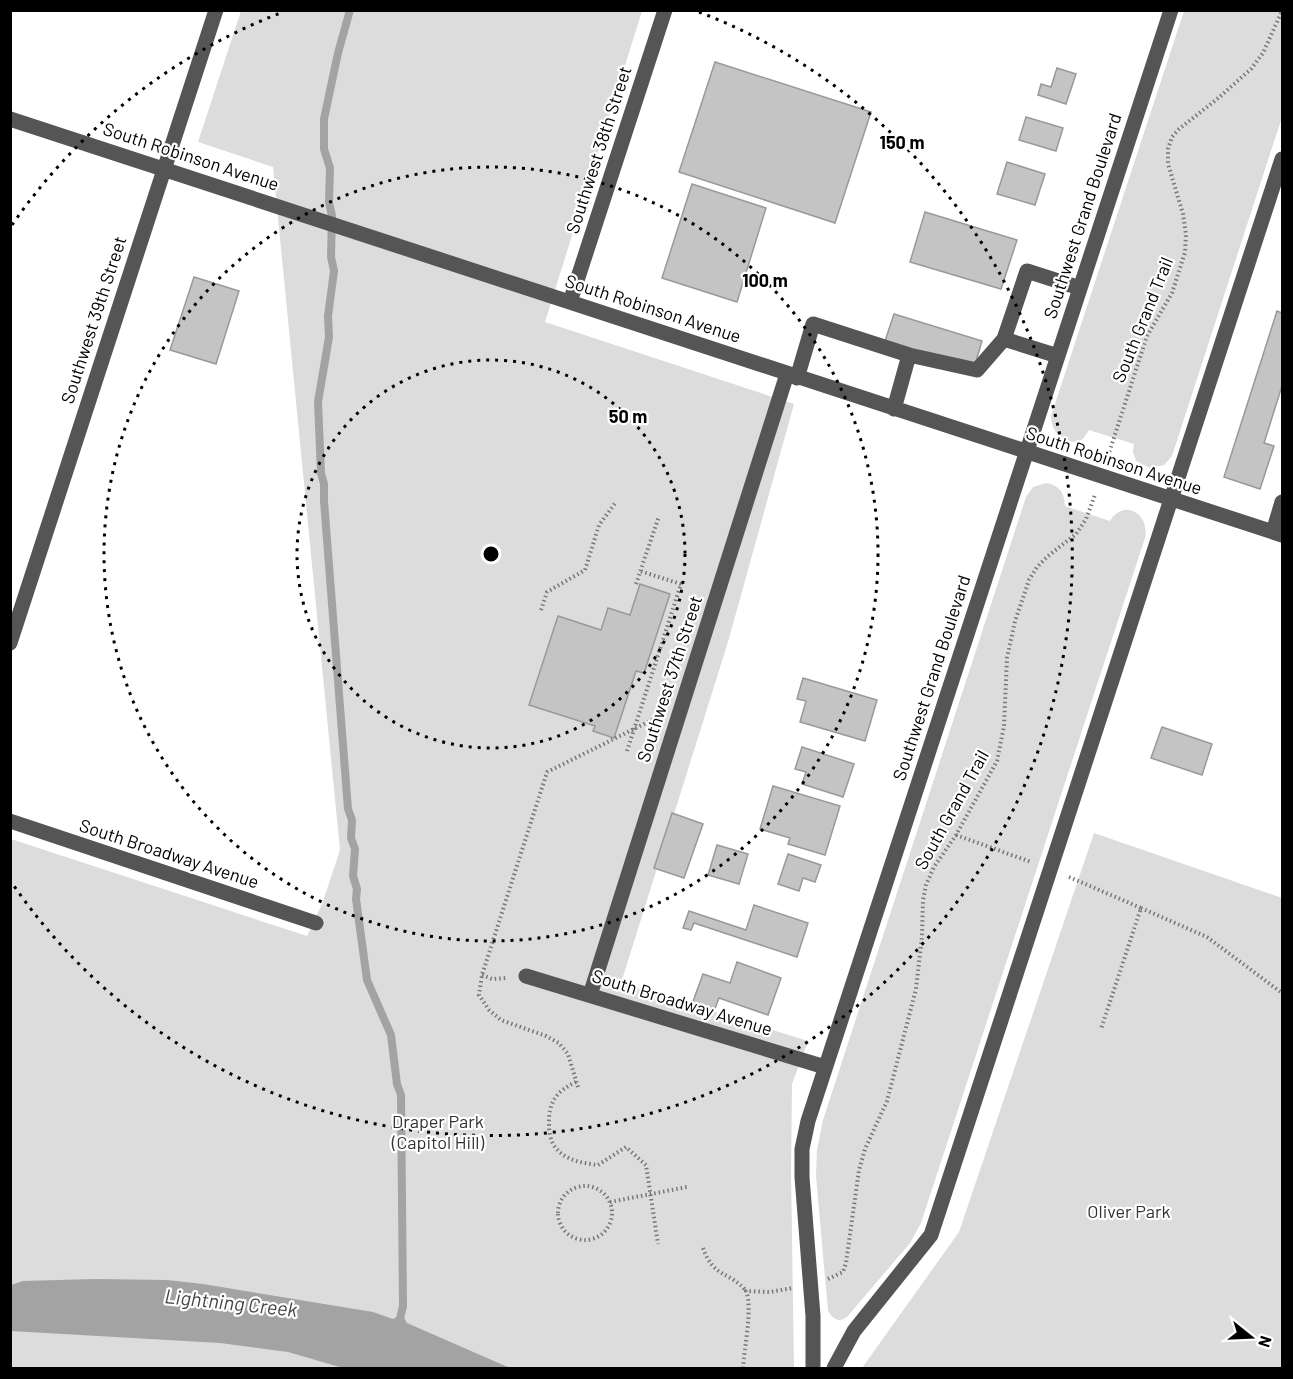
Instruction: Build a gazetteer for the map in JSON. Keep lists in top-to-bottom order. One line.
{"streets":{"street":["Southwest 38th Street","South Robinson Avenue","Southwest Grand Boulevard","Southwest 39th Street","Southwest 37th Street","South Broadway Avenue"],"path":["South Grand Trail"]},"crossings":[["Southwest 38th Street","South Robinson Avenue"],["South Robinson Avenue","Southwest Grand Boulevard"],["South Robinson Avenue","Southwest 39th Street"],["South Robinson Avenue","South Grand Trail"],["South Robinson Avenue","Southwest 37th Street"],["Southwest Grand Boulevard","South Grand Trail"],["Southwest Grand Boulevard","South Broadway Avenue"],["Southwest 37th Street","South Broadway Avenue"]],"water":["Lightning Creek"],"parks":["Draper Park (Capitol Hill)","Oliver Park"],"north":"right","rings":["150 m","100 m","50 m"]}
